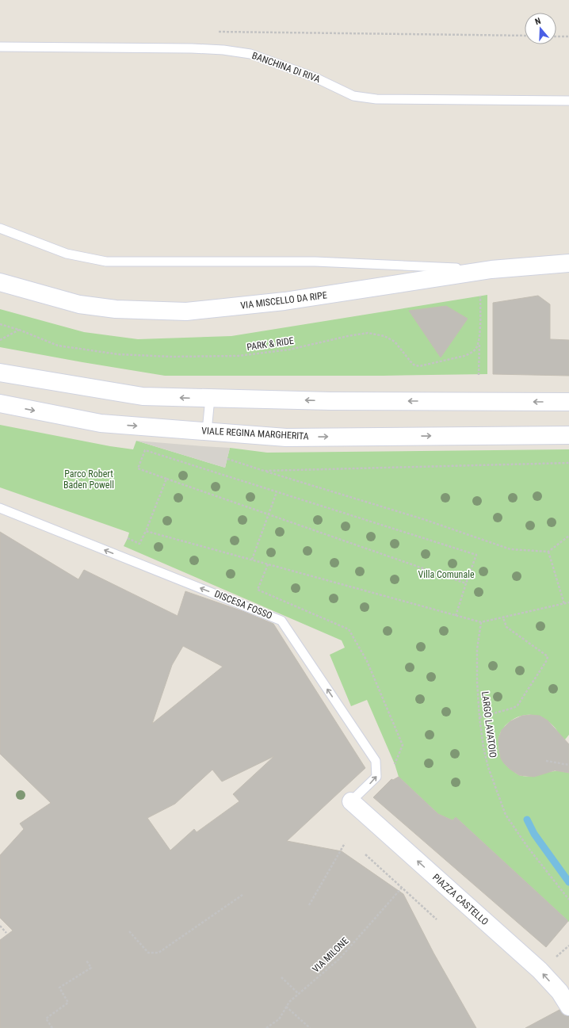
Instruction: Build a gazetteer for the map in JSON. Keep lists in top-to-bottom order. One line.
{"streets":{"street":["VIA MISCELLO DA RIPE","VIALE REGINA MARGHERITA","PIAZZA CASTELLO"],"lane":["BANCHINA DI RIVA","DISCESA FOSSO"],"path":["PARK & RIDE","LARGO LAVATOIO","VIA MILONE"]},"crossings":[["DISCESA FOSSO","PIAZZA CASTELLO"]],"one_way":["DISCESA FOSSO","PIAZZA CASTELLO"],"parks":["Parco Robert Baden Powell","Villa Comunale"],"north":"top"}
